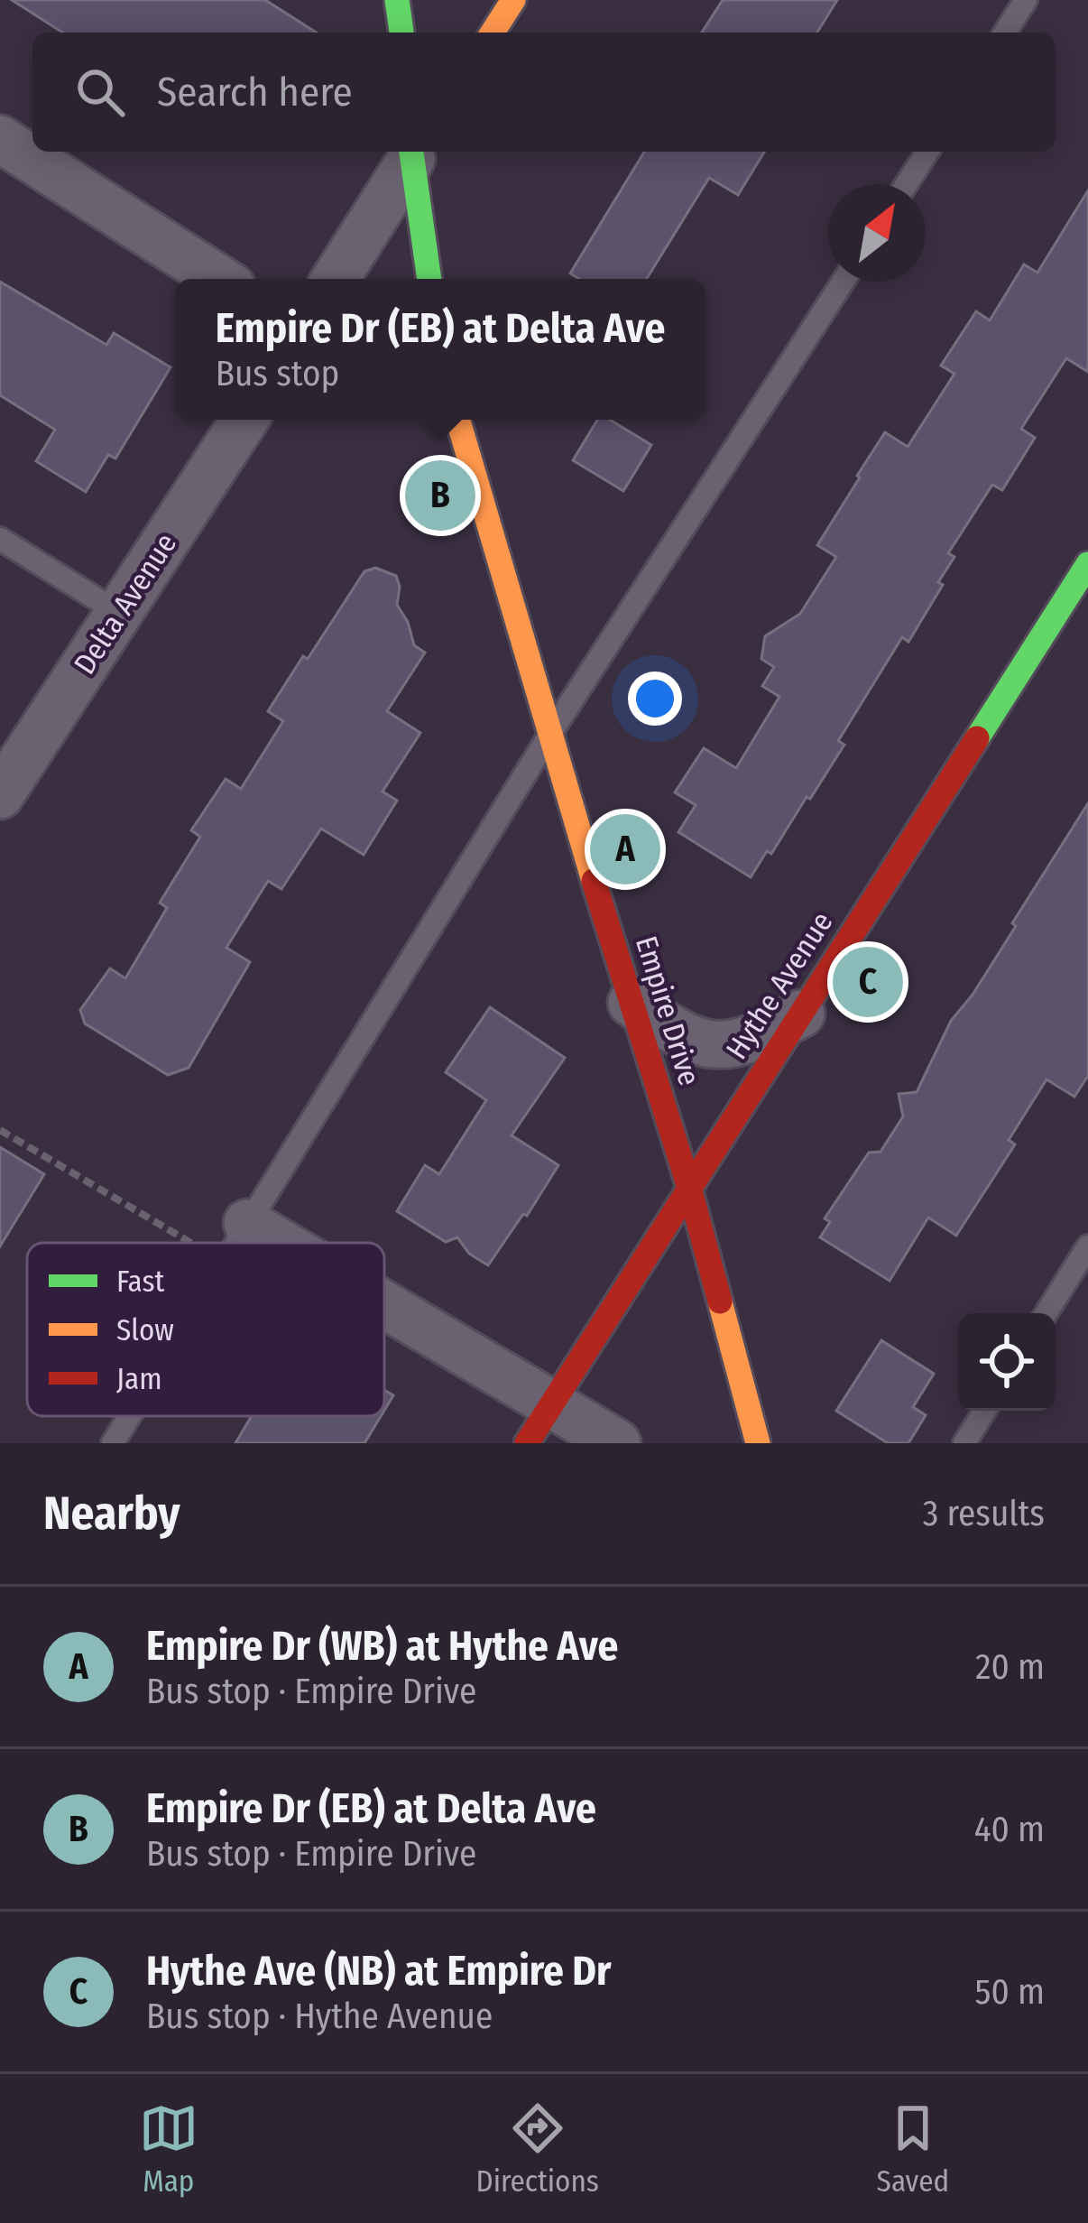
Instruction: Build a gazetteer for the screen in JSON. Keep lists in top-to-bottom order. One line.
{"streets":{"street":["Delta Avenue","Hythe Avenue","Empire Drive"]},"crossings":[["Hythe Avenue","Empire Drive"]],"legend":["Fast","Slow","Jam"],"north":"top right","page":{"search":"Search here","popup":["Empire Dr (EB) at Delta Ave","Bus stop"],"pins":["B","A","C"],"heading":["Nearby","3 results"],"list":[{"mark":"A","name":"Empire Dr (WB) at Hythe Ave","note":"Bus stop · Empire Drive","value":"20 m"},{"mark":"B","name":"Empire Dr (EB) at Delta Ave","note":"Bus stop · Empire Drive","value":"40 m"},{"mark":"C","name":"Hythe Ave (NB) at Empire Dr","note":"Bus stop · Hythe Avenue","value":"50 m"}],"nav":["Map","Directions","Saved"]}}
